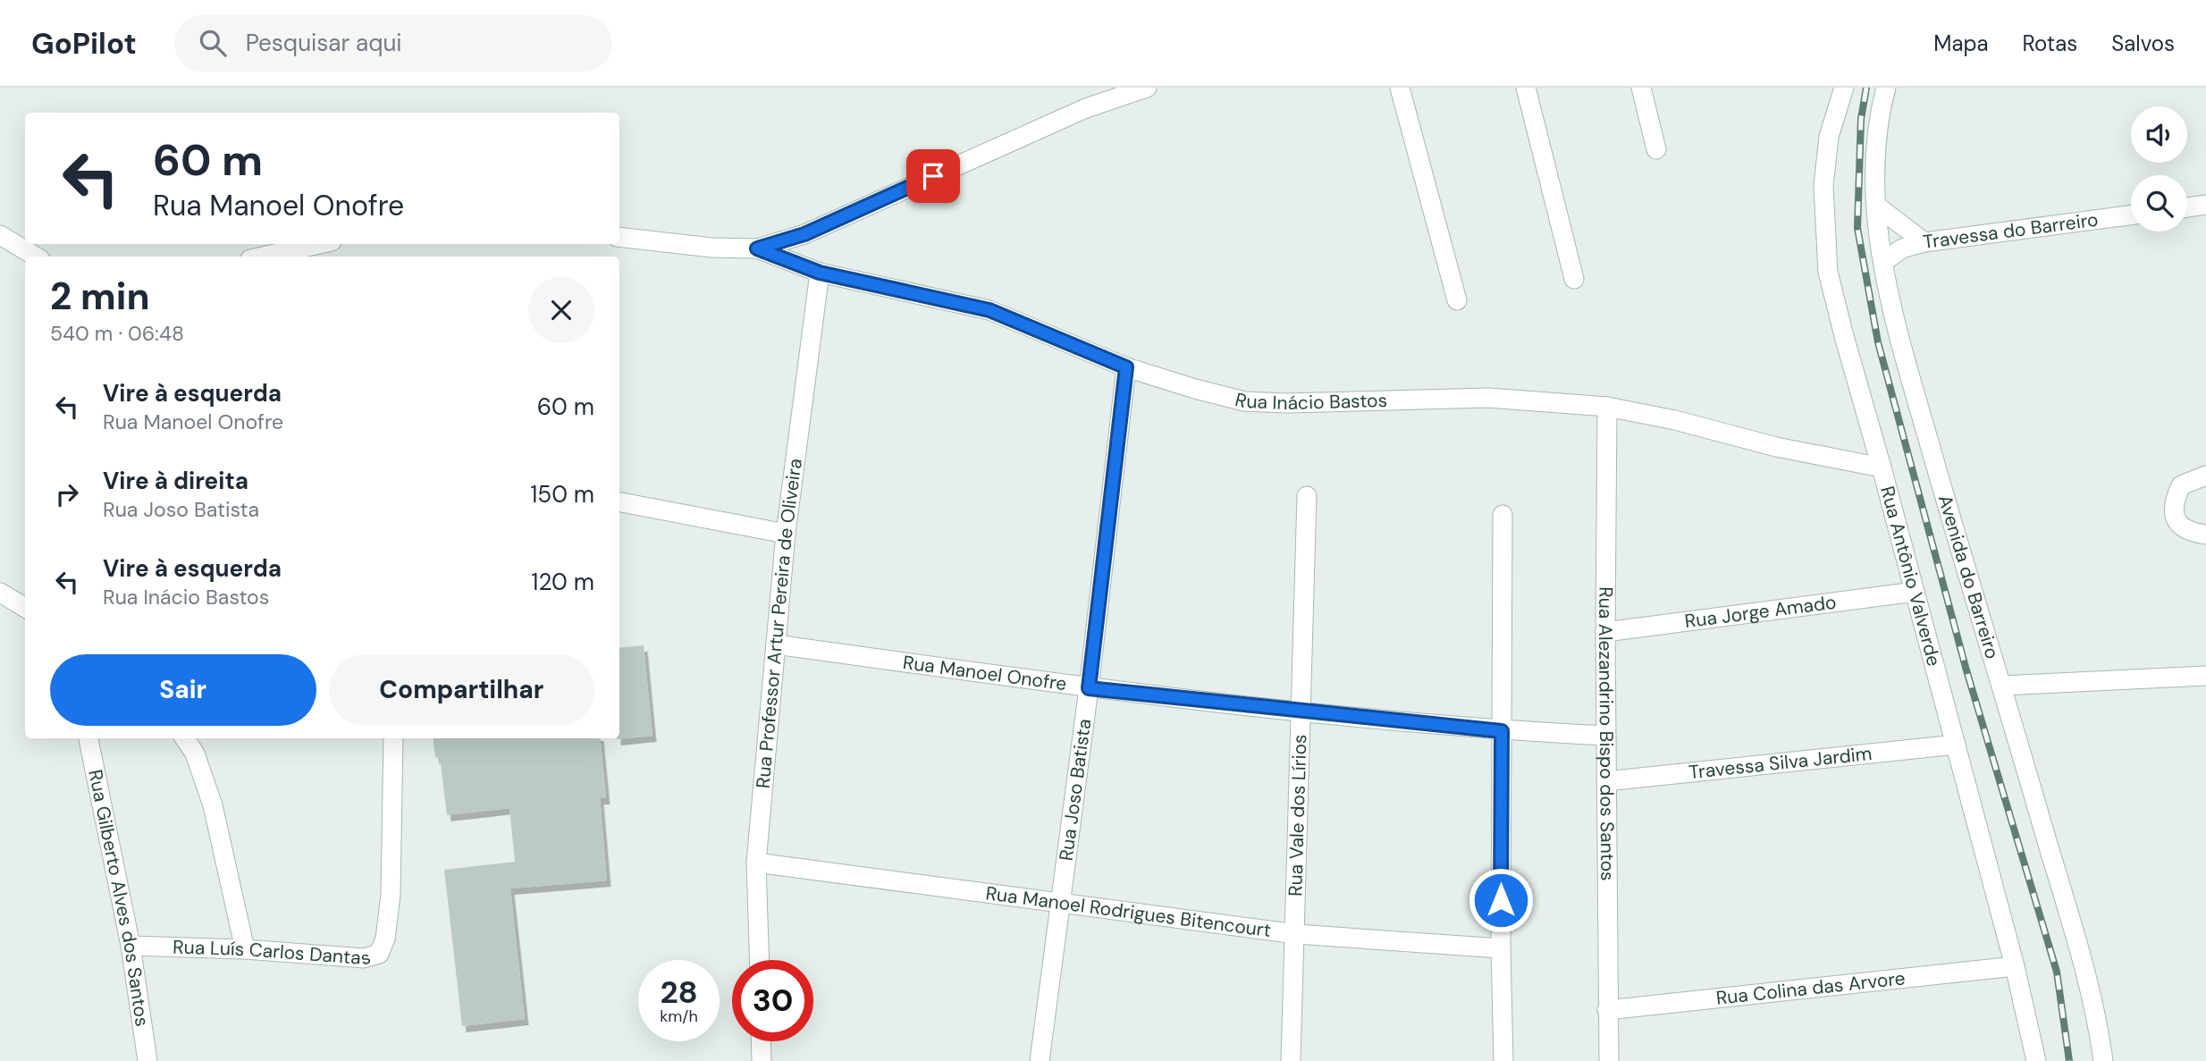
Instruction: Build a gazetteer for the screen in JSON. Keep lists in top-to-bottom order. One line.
{"streets":{"street":["Travessa do Barreiro","Rua Inácio Bastos","Rua Antônio Valverde","Avenida do Barreiro","Rua Jorge Amado","Rua Professor Artur Pereira de Oliveira","Rua Manoel Onofre","Rua Alezandrino Bispo dos Santos","Travessa Silva Jardim","Rua Joso Batista","Rua Vale dos Lírios","Rua Gilberto Alves dos Santos","Rua Manoel Rodrigues Bitencourt","Rua Luís Carlos Dantas","Rua Colina das Arvore"]},"crossings":[["Travessa do Barreiro","Avenida do Barreiro"],["Rua Inácio Bastos","Rua Antônio Valverde"],["Rua Inácio Bastos","Rua Professor Artur Pereira de Oliveira"],["Rua Inácio Bastos","Rua Alezandrino Bispo dos Santos"],["Rua Inácio Bastos","Rua Joso Batista"],["Rua Antônio Valverde","Rua Jorge Amado"],["Rua Antônio Valverde","Travessa Silva Jardim"],["Rua Antônio Valverde","Rua Colina das Arvore"],["Rua Jorge Amado","Rua Alezandrino Bispo dos Santos"],["Rua Professor Artur Pereira de Oliveira","Rua Manoel Onofre"],["Rua Professor Artur Pereira de Oliveira","Rua Manoel Rodrigues Bitencourt"],["Rua Manoel Onofre","Rua Alezandrino Bispo dos Santos"],["Rua Manoel Onofre","Rua Joso Batista"],["Rua Manoel Onofre","Rua Vale dos Lírios"],["Rua Alezandrino Bispo dos Santos","Travessa Silva Jardim"],["Rua Alezandrino Bispo dos Santos","Rua Colina das Arvore"],["Rua Joso Batista","Rua Manoel Rodrigues Bitencourt"],["Rua Vale dos Lírios","Rua Manoel Rodrigues Bitencourt"],["Rua Gilberto Alves dos Santos","Rua Luís Carlos Dantas"]],"page":{"header":"GoPilot","search":"Pesquisar aqui","nav":["Mapa","Rotas","Salvos"],"turn":["60 m","Rua Manoel Onofre"],"heading":["2 min","540 m · 06:48"],"list":[{"name":"Vire à esquerda","note":"Rua Manoel Onofre","value":"60 m"},{"name":"Vire à direita","note":"Rua Joso Batista","value":"150 m"},{"name":"Vire à esquerda","note":"Rua Inácio Bastos","value":"120 m"}],"buttons":["Sair","Compartilhar"],"speed":"28 km/h","limit":"30"}}
